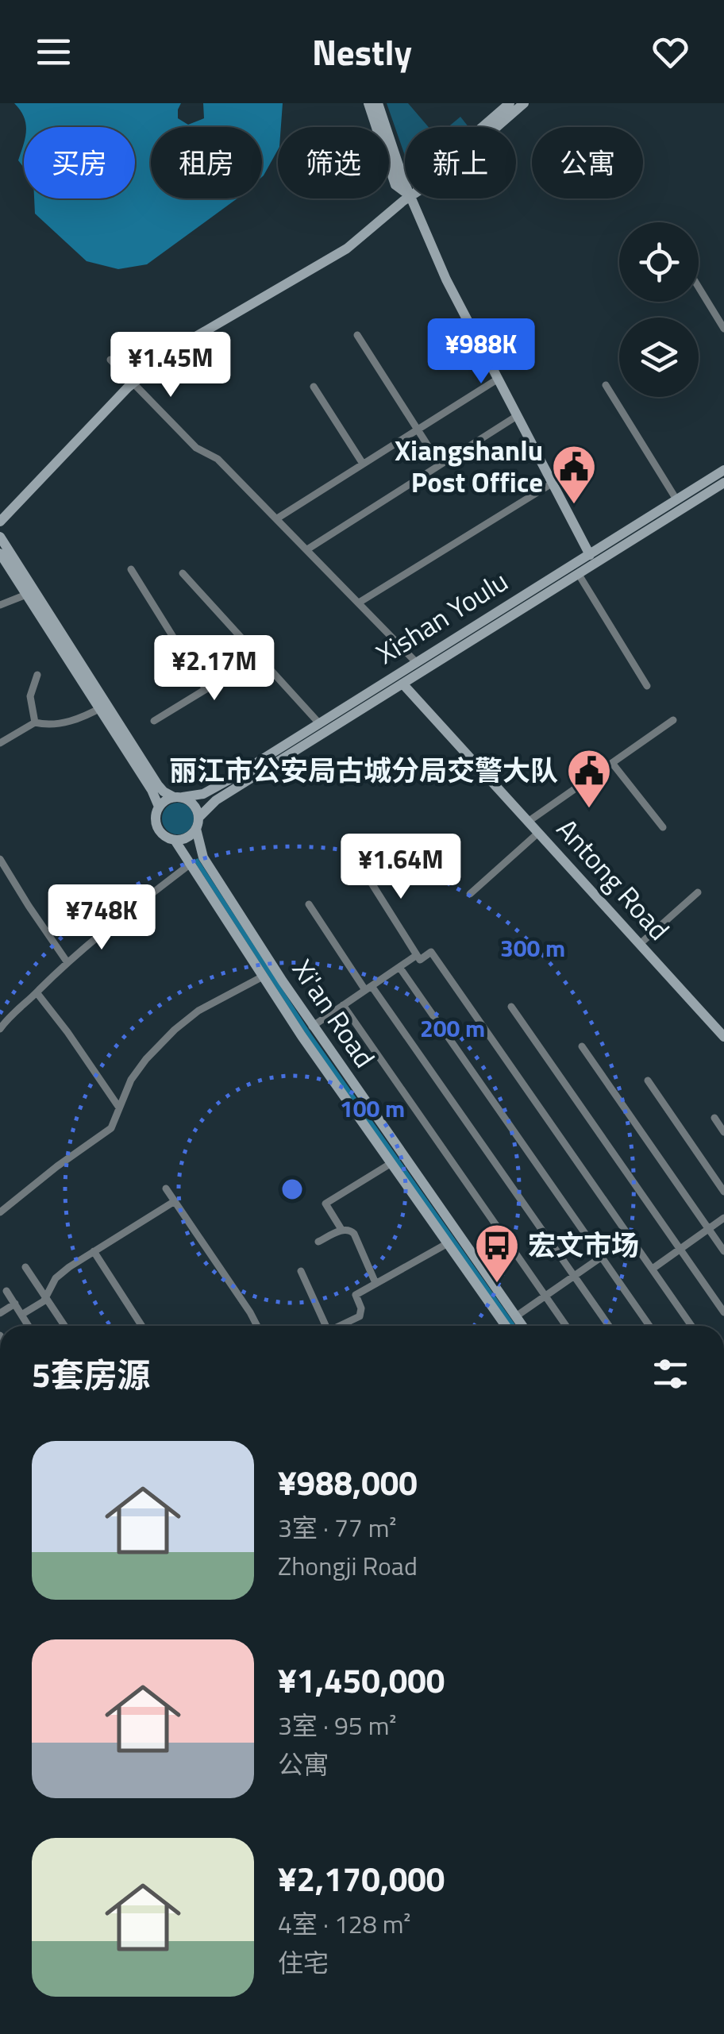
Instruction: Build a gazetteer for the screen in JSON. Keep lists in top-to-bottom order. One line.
{"streets":{"street":["Xishan Youlu","Antong Road","Xi'an Road"]},"crossings":[["Xishan Youlu","Antong Road"],["Xishan Youlu","Xi'an Road"]],"places":{"public building":["Xiangshanlu Post Office","丽江市公安局古城分局交警大队"],"bus stop":["宏文市场"]},"page":{"header":"Nestly","chip":["买房","租房","筛选","新上","公寓"],"price":["¥988K","¥1.45M","¥2.17M","¥1.64M","¥748K"],"heading":"5套房源","list":[{"name":"¥988,000","note":"3室 · 77 m² · Zhongji Road"},{"name":"¥1,450,000","note":"3室 · 95 m² · 公寓"},{"name":"¥2,170,000","note":"4室 · 128 m² · 住宅"}]},"rings":["300 m","200 m","100 m"]}
